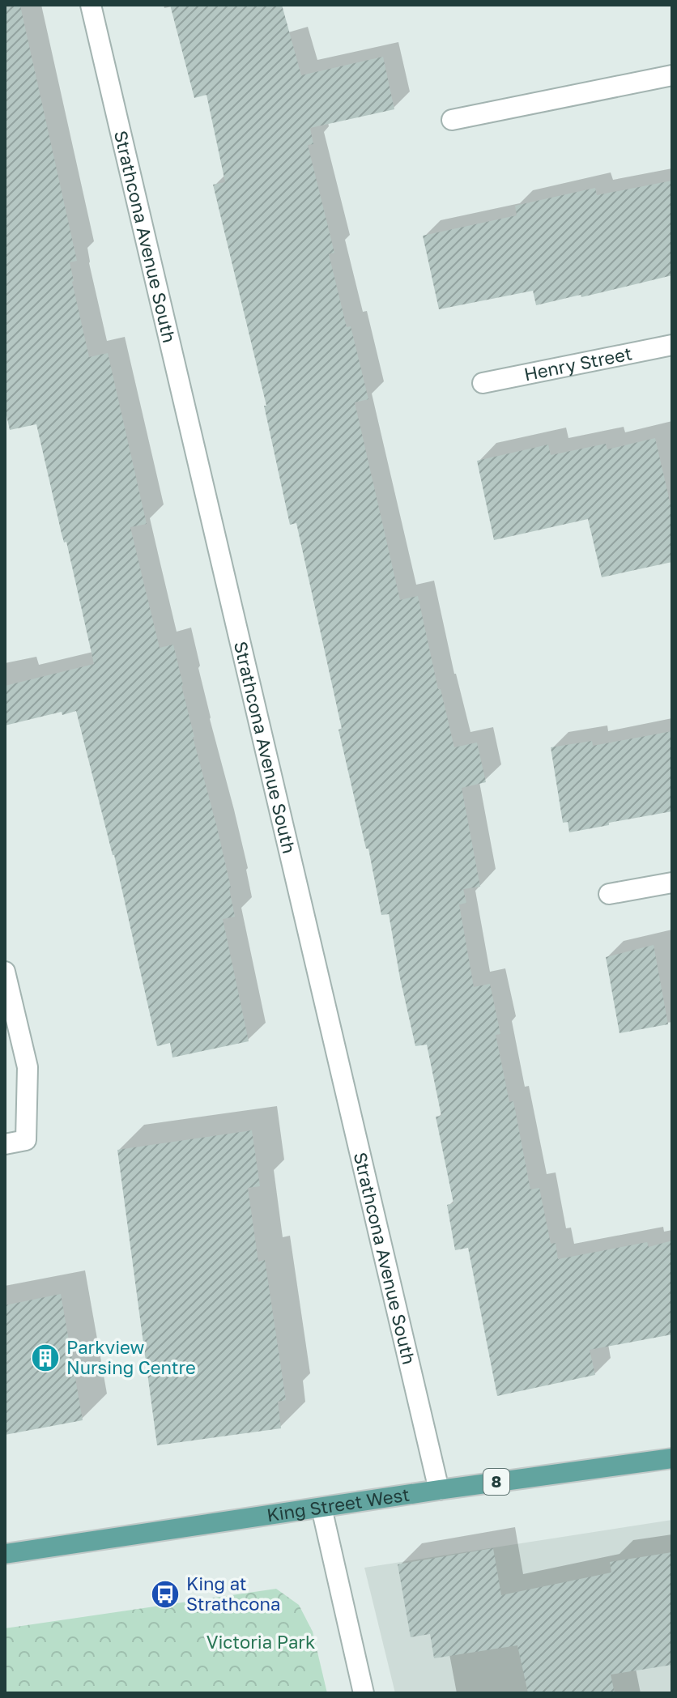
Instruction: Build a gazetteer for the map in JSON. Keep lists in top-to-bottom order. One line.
{"streets":{"main road":["8","King Street West"],"street":["Strathcona Avenue South","Henry Street"]},"crossings":[["Strathcona Avenue South","King Street West"]],"parks":["Victoria Park"],"places":{"building":["Parkview Nursing Centre"],"bus stop":["King at Strathcona"]}}
